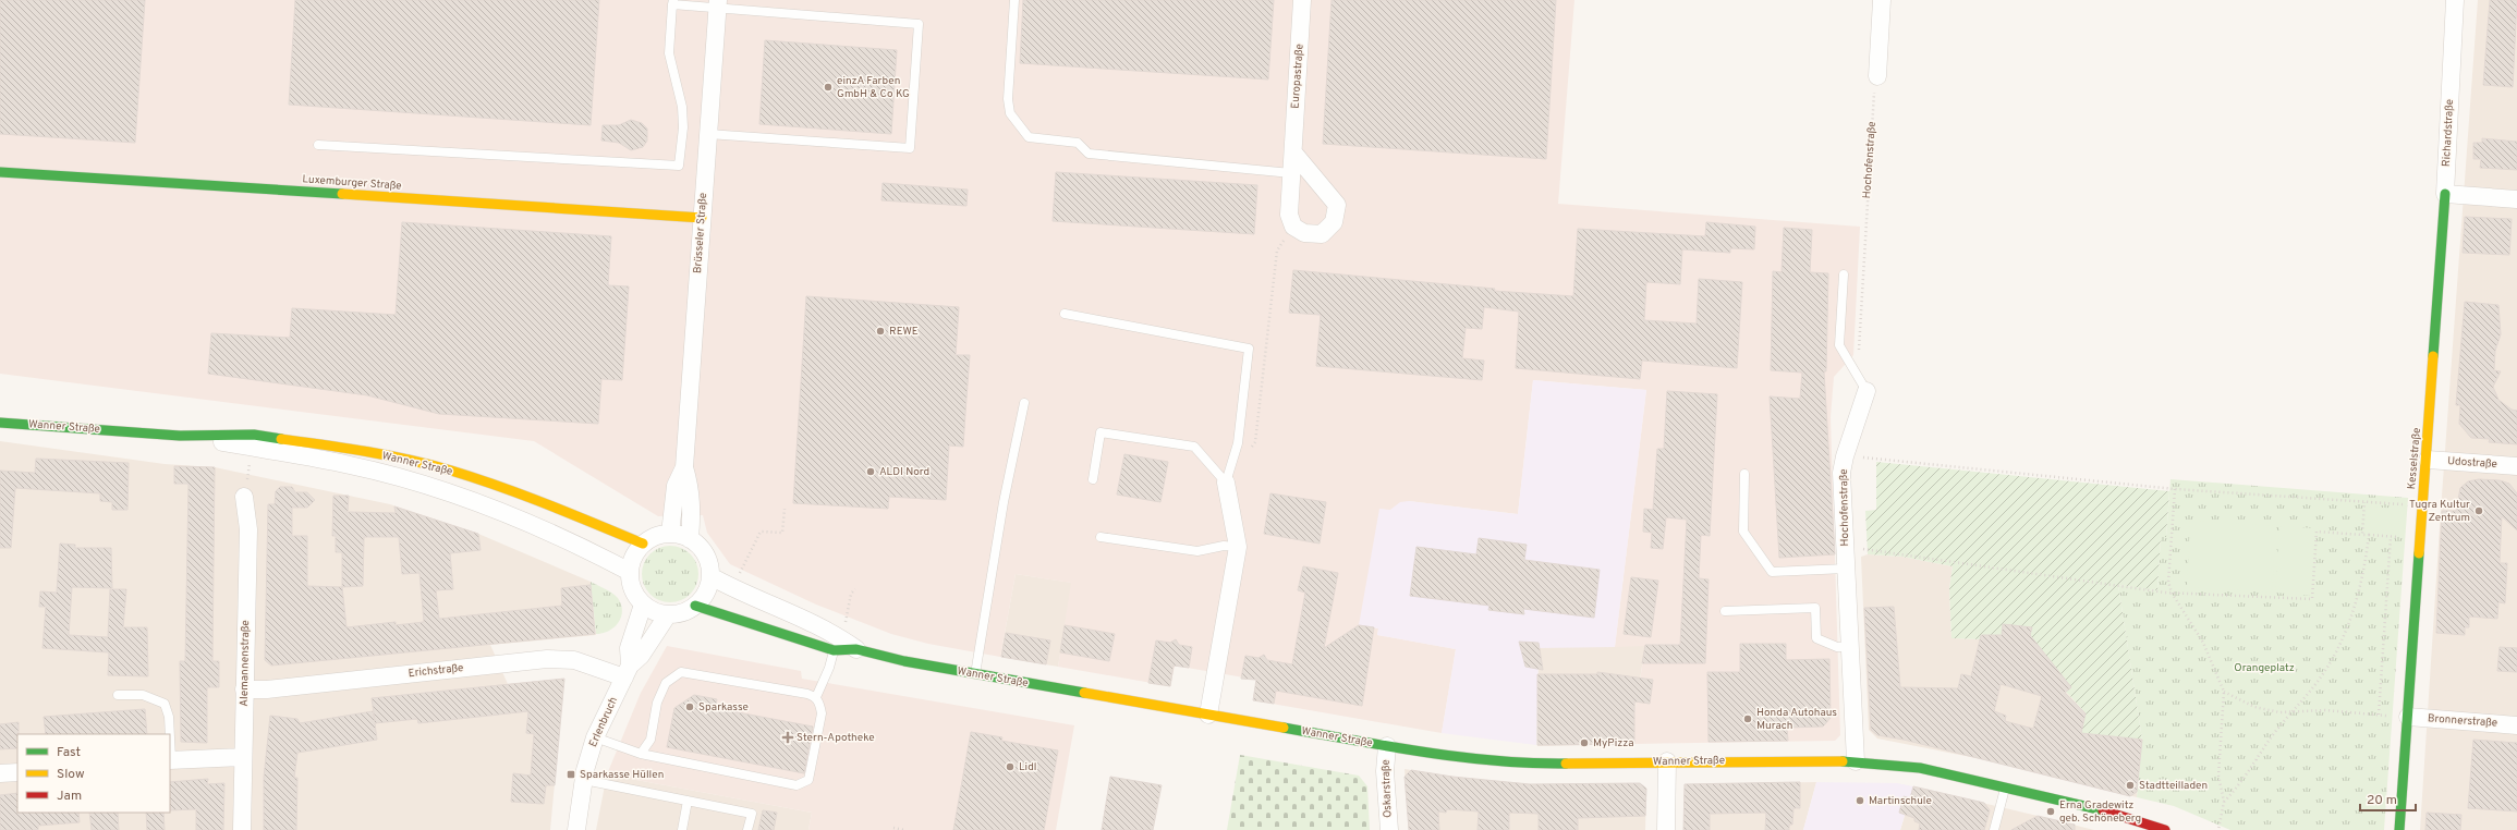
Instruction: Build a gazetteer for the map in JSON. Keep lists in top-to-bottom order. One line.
{"streets":{"street":["Europastraße","Richardstraße","Hochofenstraße","Luxemburger Straße","Brüsseler Straße","Wanner Straße","Kesselstraße","Udostraße","Alemannenstraße","Erichstraße","Bronnerstraße","Erlenbruch","Oskarstraße"]},"crossings":[["Richardstraße","Kesselstraße"],["Hochofenstraße","Wanner Straße"],["Luxemburger Straße","Brüsseler Straße"],["Brüsseler Straße","Wanner Straße"],["Brüsseler Straße","Erlenbruch"],["Wanner Straße","Erlenbruch"],["Wanner Straße","Oskarstraße"],["Kesselstraße","Udostraße"],["Kesselstraße","Bronnerstraße"],["Alemannenstraße","Erichstraße"],["Erichstraße","Erlenbruch"]],"parks":["Orangeplatz"],"places":{"other":["einzA Farben GmbH & Co KG","REWE","ALDI Nord","Tugra Kultur Zentrum","Sparkasse","Honda Autohaus Murach","MyPizza","Lidl","Stadtteilladen","Martinschule","Erna Gradewitz geb. Schöneberg"],"health":["Stern-Apotheke"],"transit":["Sparkasse Hüllen"]},"legend":["Fast","Slow","Jam"],"scale_bar":"20 m"}
